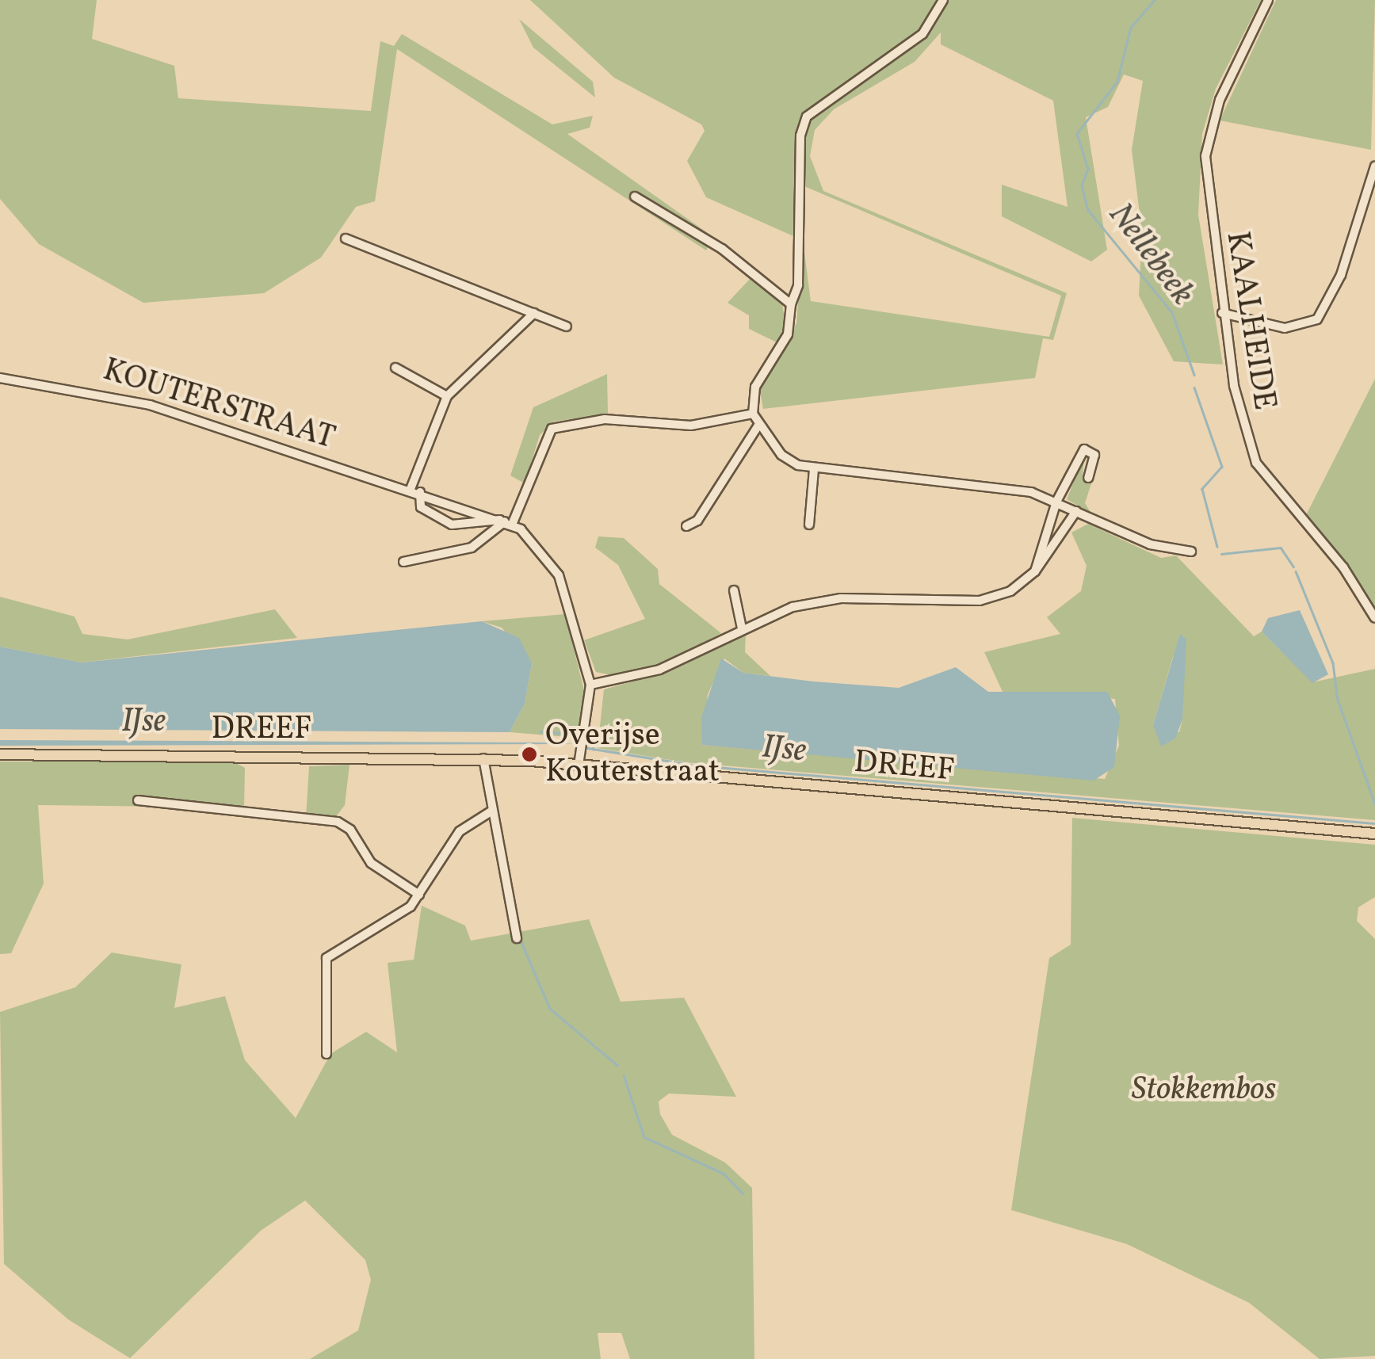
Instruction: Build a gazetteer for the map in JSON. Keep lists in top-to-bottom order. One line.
{"streets":{"main road":["DREEF"],"street":["KAALHEIDE","KOUTERSTRAAT"]},"crossings":[["KOUTERSTRAAT","DREEF"]],"water":["Nellebeek","IJse"],"parks":["Stokkembos"],"places":["Overijse Kouterstraat"]}
